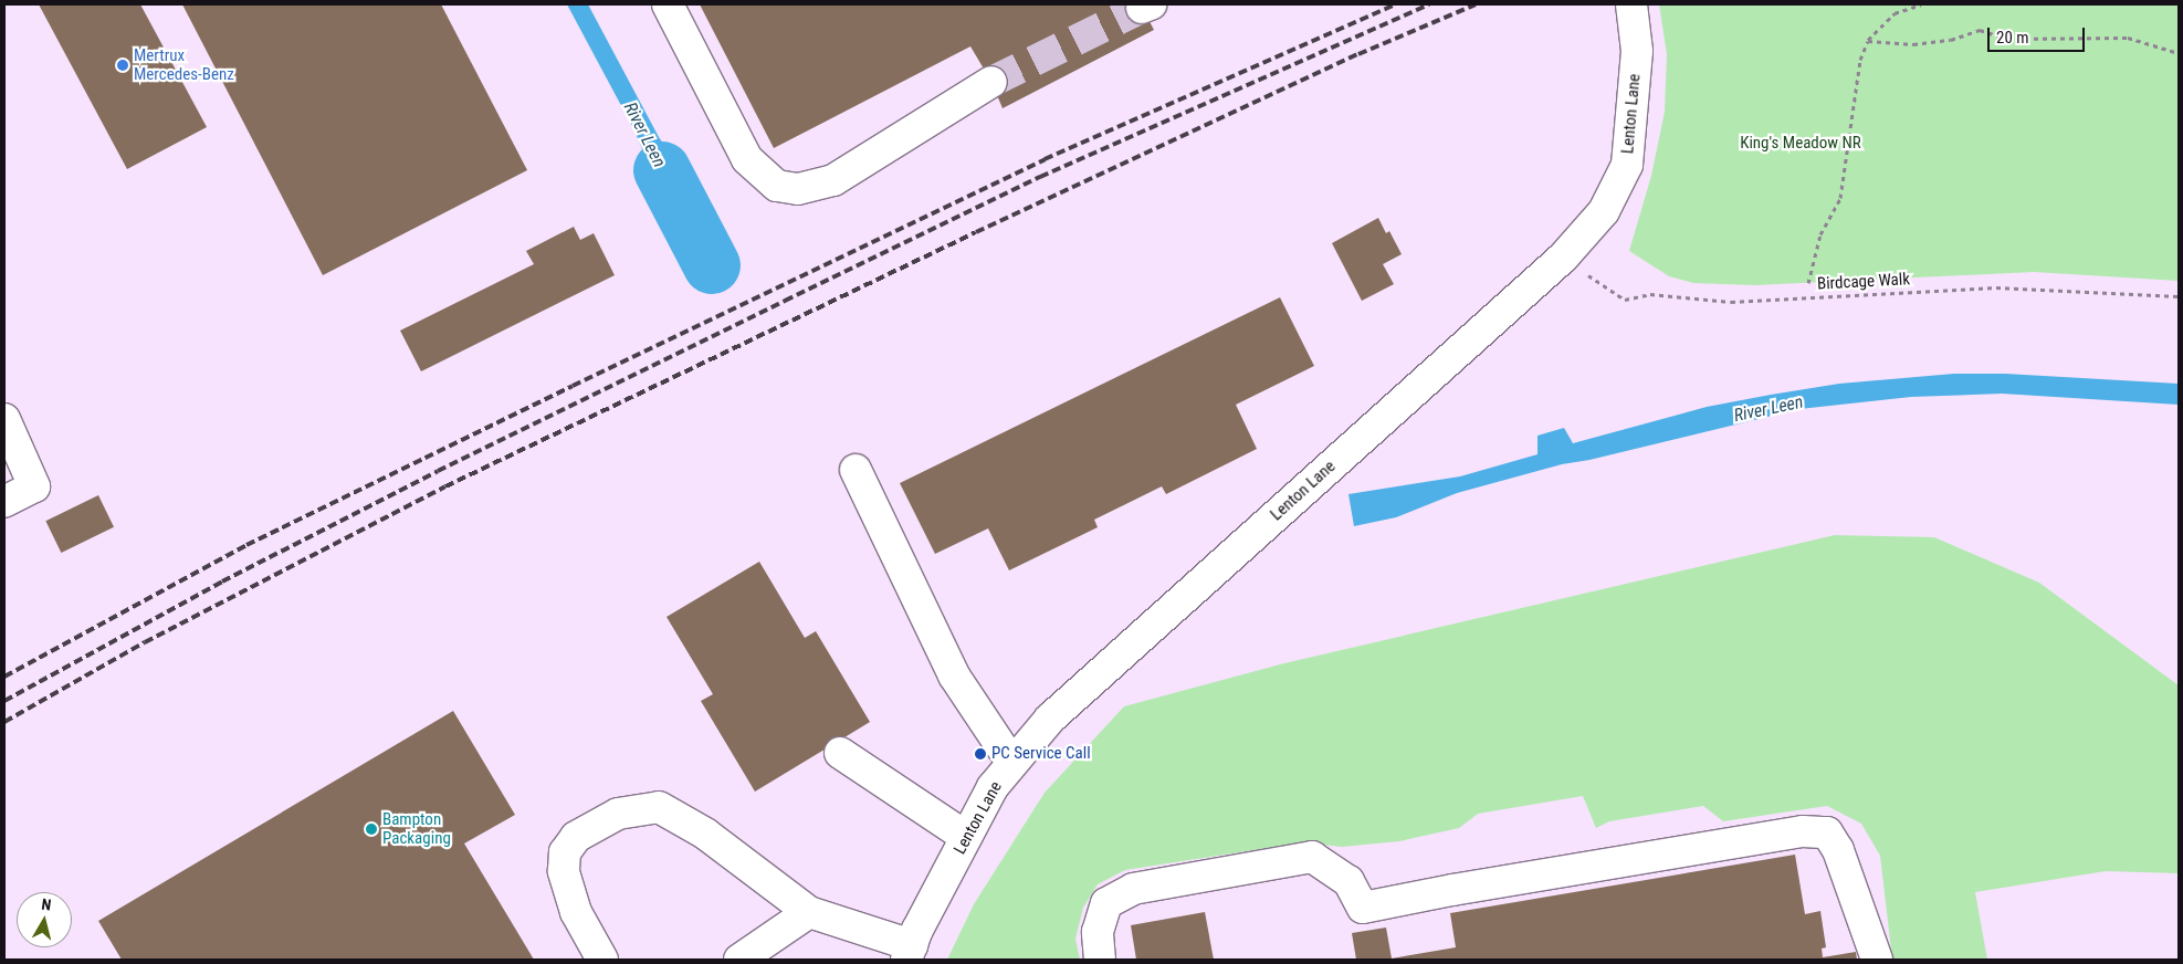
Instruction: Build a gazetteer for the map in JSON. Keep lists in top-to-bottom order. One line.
{"streets":{"street":["Lenton Lane"],"path":["Birdcage Walk"]},"crossings":[["Lenton Lane","Birdcage Walk"]],"water":["River Leen"],"parks":["King's Meadow NR"],"places":["Mertrux Mercedes-Benz","PC Service Call","Bampton Packaging"],"scale_bar":"20 m","north":"top"}
